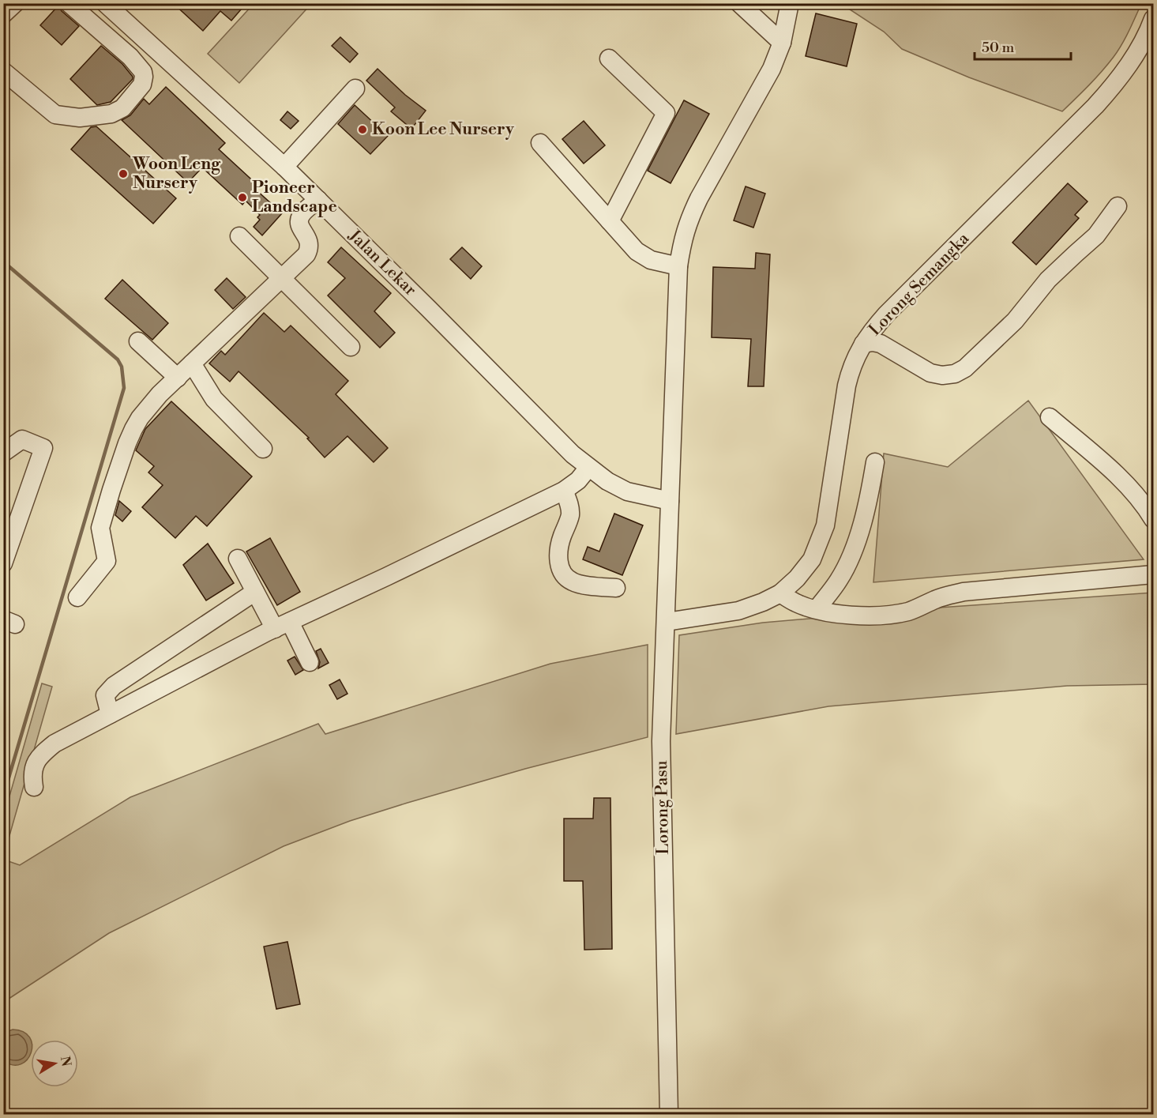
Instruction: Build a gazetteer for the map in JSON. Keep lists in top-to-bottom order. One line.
{"streets":{"street":["Jalan Lekar","Lorong Semangka","Lorong Pasu"]},"crossings":[["Jalan Lekar","Lorong Pasu"],["Lorong Semangka","Lorong Pasu"]],"places":["Koon Lee Nursery","Woon Leng Nursery","Pioneer Landscape"],"scale_bar":"50 m","north":"right"}
